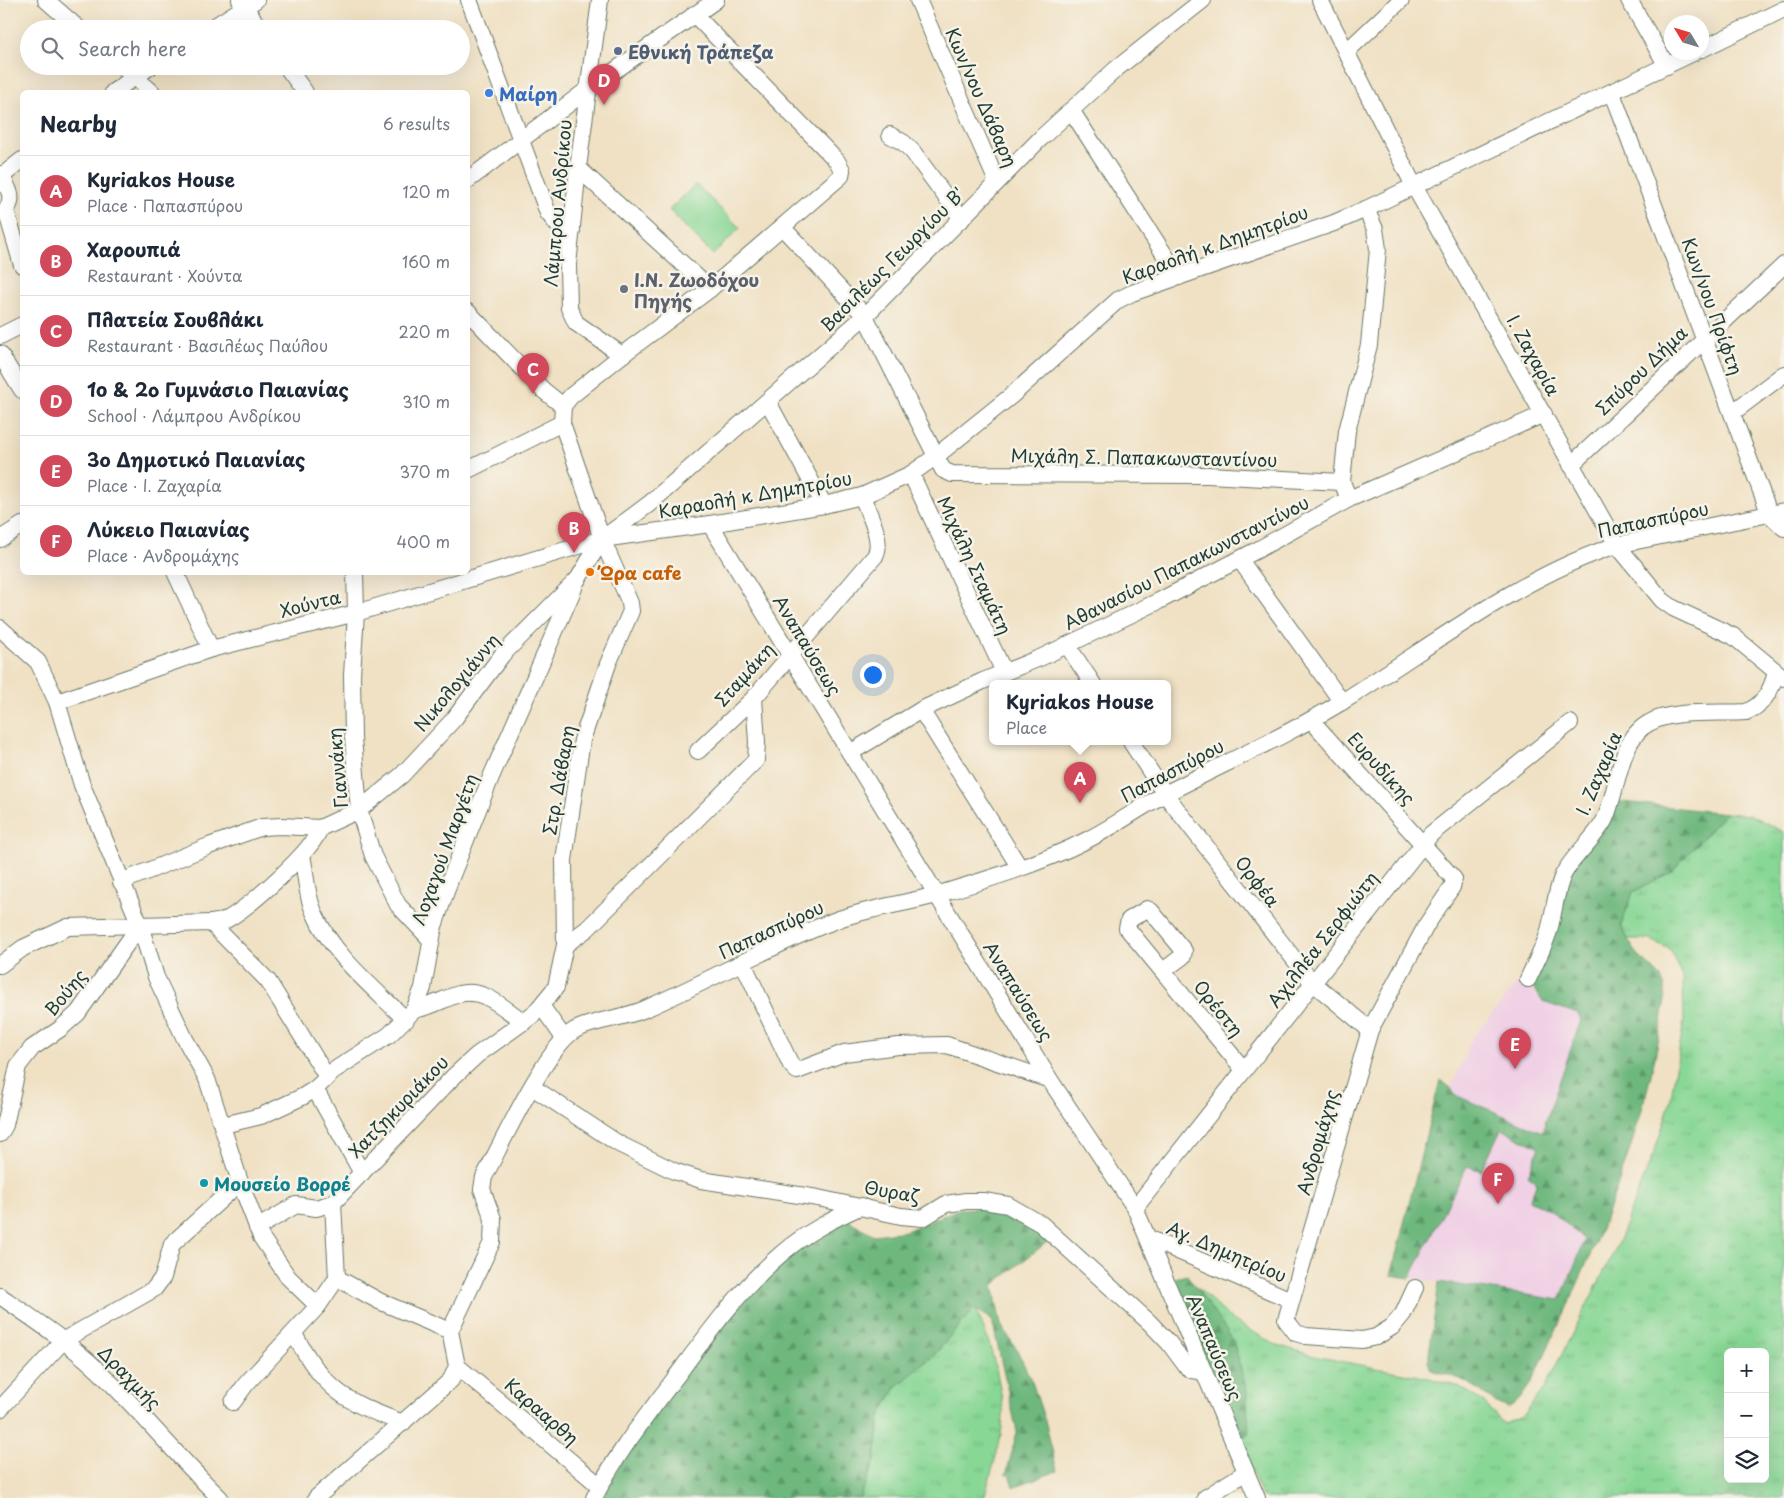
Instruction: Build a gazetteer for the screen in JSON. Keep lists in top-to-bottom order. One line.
{"streets":{"street":["Κων/νου Δάβαρη","Λάμπρου Ανδρίκου","Καραολή κ Δημητρίου","Βασιλέως Γεωργίου Β'","Κων/νου Πρίφτη","Ι. Ζαχαρία","Σπύρου Δήμα","Μιχάλη Σ. Παπακωνσταντίνου","Παπασπύρου","Αθανασίου Παπακωνσταντίνου","Μιχάλη Σταμάτη","Χούντα","Αναπαύσεως","Σταμάκη","Νικολογιάννη","Γιαννάκη","Ευρυδίκης","Στρ. Δάβαρη","Λοχαγού Μαργέτη","Ορφέα","Αχιλλέα Σερφιώτη","Βούης","Ορέστη","Χατζηκυριάκου","Ανδρομάχης","Θυραζ","Αγ. Δημητρίου","Δραχμής","Καρααρθη"]},"crossings":[["Κων/νου Δάβαρη","Βασιλέως Γεωργίου Β'"],["Καραολή κ Δημητρίου","Βασιλέως Γεωργίου Β'"],["Καραολή κ Δημητρίου","Κων/νου Πρίφτη"],["Καραολή κ Δημητρίου","Ι. Ζαχαρία"],["Καραολή κ Δημητρίου","Μιχάλη Σ. Παπακωνσταντίνου"],["Καραολή κ Δημητρίου","Μιχάλη Σταμάτη"],["Καραολή κ Δημητρίου","Χούντα"],["Καραολή κ Δημητρίου","Αναπαύσεως"],["Καραολή κ Δημητρίου","Σταμάκη"],["Καραολή κ Δημητρίου","Νικολογιάννη"],["Καραολή κ Δημητρίου","Στρ. Δάβαρη"],["Βασιλέως Γεωργίου Β'","Χούντα"],["Βασιλέως Γεωργίου Β'","Νικολογιάννη"],["Βασιλέως Γεωργίου Β'","Στρ. Δάβαρη"],["Κων/νου Πρίφτη","Σπύρου Δήμα"],["Κων/νου Πρίφτη","Παπασπύρου"],["Ι. Ζαχαρία","Σπύρου Δήμα"],["Ι. Ζαχαρία","Παπασπύρου"],["Ι. Ζαχαρία","Αθανασίου Παπακωνσταντίνου"],["Παπασπύρου","Αναπαύσεως"],["Παπασπύρου","Ευρυδίκης"],["Παπασπύρου","Ορφέα"],["Αθανασίου Παπακωνσταντίνου","Μιχάλη Σταμάτη"],["Αθανασίου Παπακωνσταντίνου","Αναπαύσεως"],["Χούντα","Νικολογιάννη"],["Χούντα","Γιαννάκη"],["Χούντα","Στρ. Δάβαρη"],["Αναπαύσεως","Σταμάκη"],["Αναπαύσεως","Αχιλλέα Σερφιώτη"],["Αναπαύσεως","Θυραζ"],["Αναπαύσεως","Αγ. Δημητρίου"],["Νικολογιάννη","Γιαννάκη"],["Νικολογιάννη","Στρ. Δάβαρη"],["Νικολογιάννη","Λοχαγού Μαργέτη"],["Γιαννάκη","Λοχαγού Μαργέτη"],["Ευρυδίκης","Αχιλλέα Σερφιώτη"],["Ευρυδίκης","Ανδρομάχης"],["Στρ. Δάβαρη","Χατζηκυριάκου"],["Ορφέα","Αχιλλέα Σερφιώτη"],["Ορφέα","Ανδρομάχης"],["Αχιλλέα Σερφιώτη","Ορέστη"],["Αχιλλέα Σερφιώτη","Ανδρομάχης"],["Ανδρομάχης","Αγ. Δημητρίου"]],"places":["Εθνική Τράπεζα","Μαίρη","Ι.Ν. Ζωοδόχου Πηγής","Ώρα cafe","Μουσείο Βορρέ"],"north":"top left","page":{"search":"Search here","pins":["D","C","B","A","E","F"],"heading":["Nearby","6 results"],"list":[{"mark":"A","name":"Kyriakos House","note":"Place · Παπασπύρου","value":"120 m"},{"mark":"B","name":"Χαρουπιά","note":"Restaurant · Χούντα","value":"160 m"},{"mark":"C","name":"Πλατεία Σουβλάκι","note":"Restaurant · Βασιλέως Παύλου","value":"220 m"},{"mark":"D","name":"1ο & 2ο Γυμνάσιο Παιανίας","note":"School · Λάμπρου Ανδρίκου","value":"310 m"},{"mark":"E","name":"3ο Δημοτικό Παιανίας","note":"Place · Ι. Ζαχαρία","value":"370 m"},{"mark":"F","name":"Λύκειο Παιανίας","note":"Place · Ανδρομάχης","value":"400 m"}],"popup":["Kyriakos House","Place"],"map_buttons":["+","−"]}}
